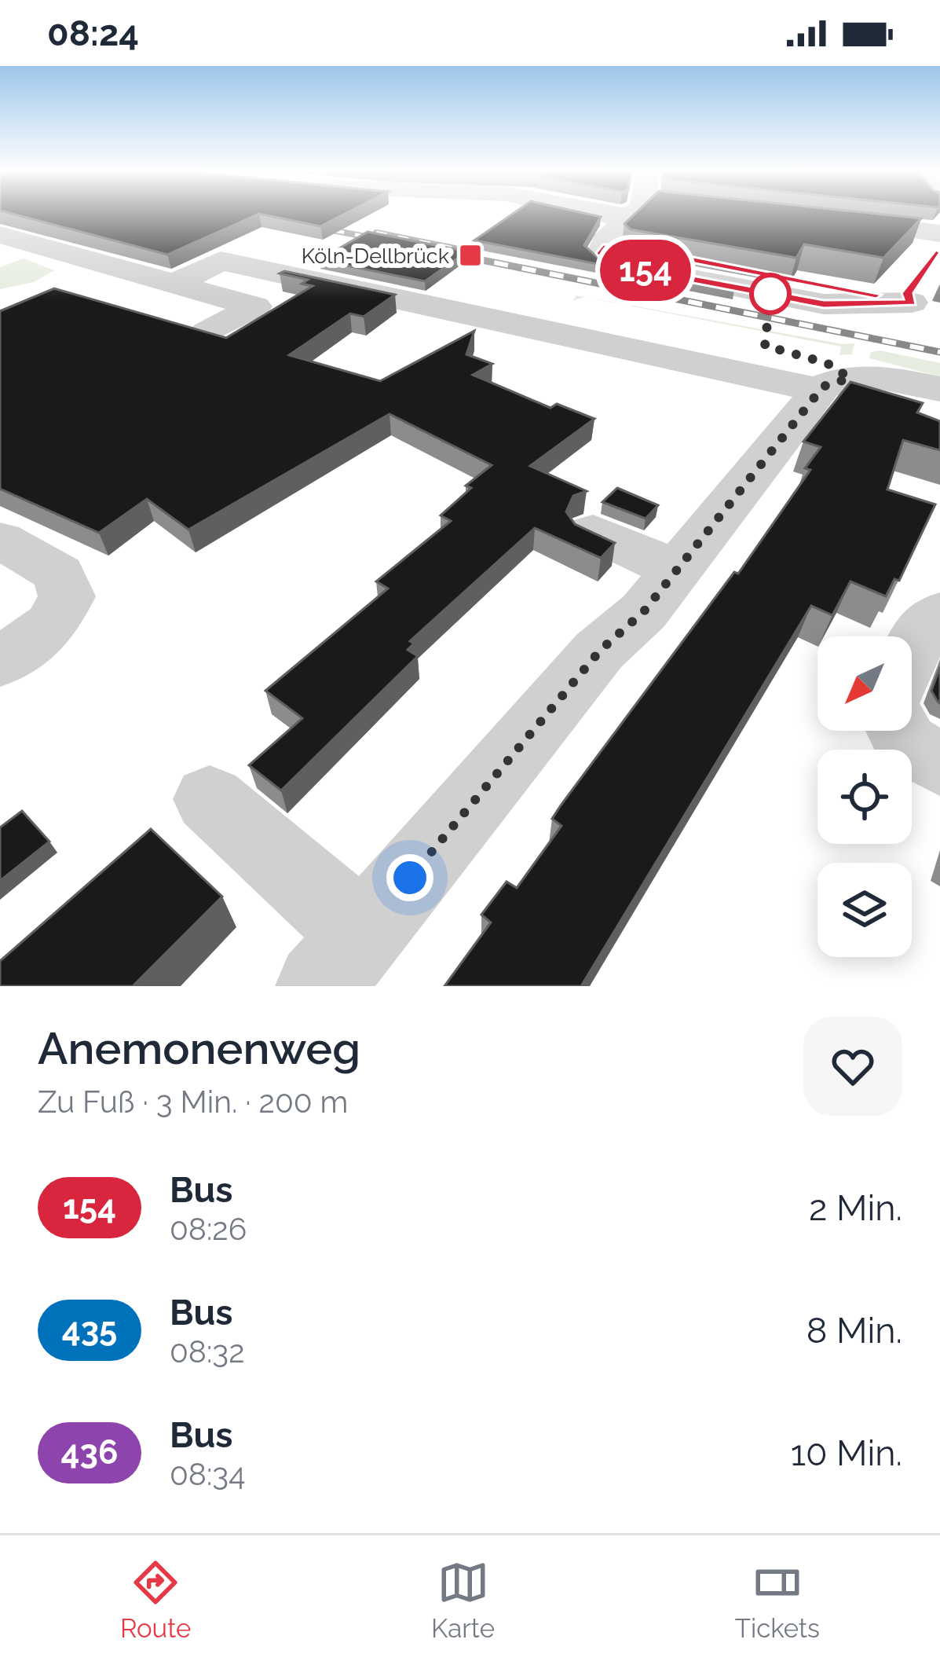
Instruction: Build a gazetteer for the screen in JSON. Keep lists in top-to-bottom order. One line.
{"places":{"transit":["Köln-Dellbrück"]},"lines":["bus line 154"],"north":"bottom left","page":{"status":"08:24","on_map":"154","heading":["Anemonenweg","Zu Fuß · 3 Min. · 200 m"],"list":[{"mark":"154","name":"Bus","note":"08:26","value":"2 Min."},{"mark":"435","name":"Bus","note":"08:32","value":"8 Min."},{"mark":"436","name":"Bus","note":"08:34","value":"10 Min."}],"tabs":["Route","Karte","Tickets"]}}
